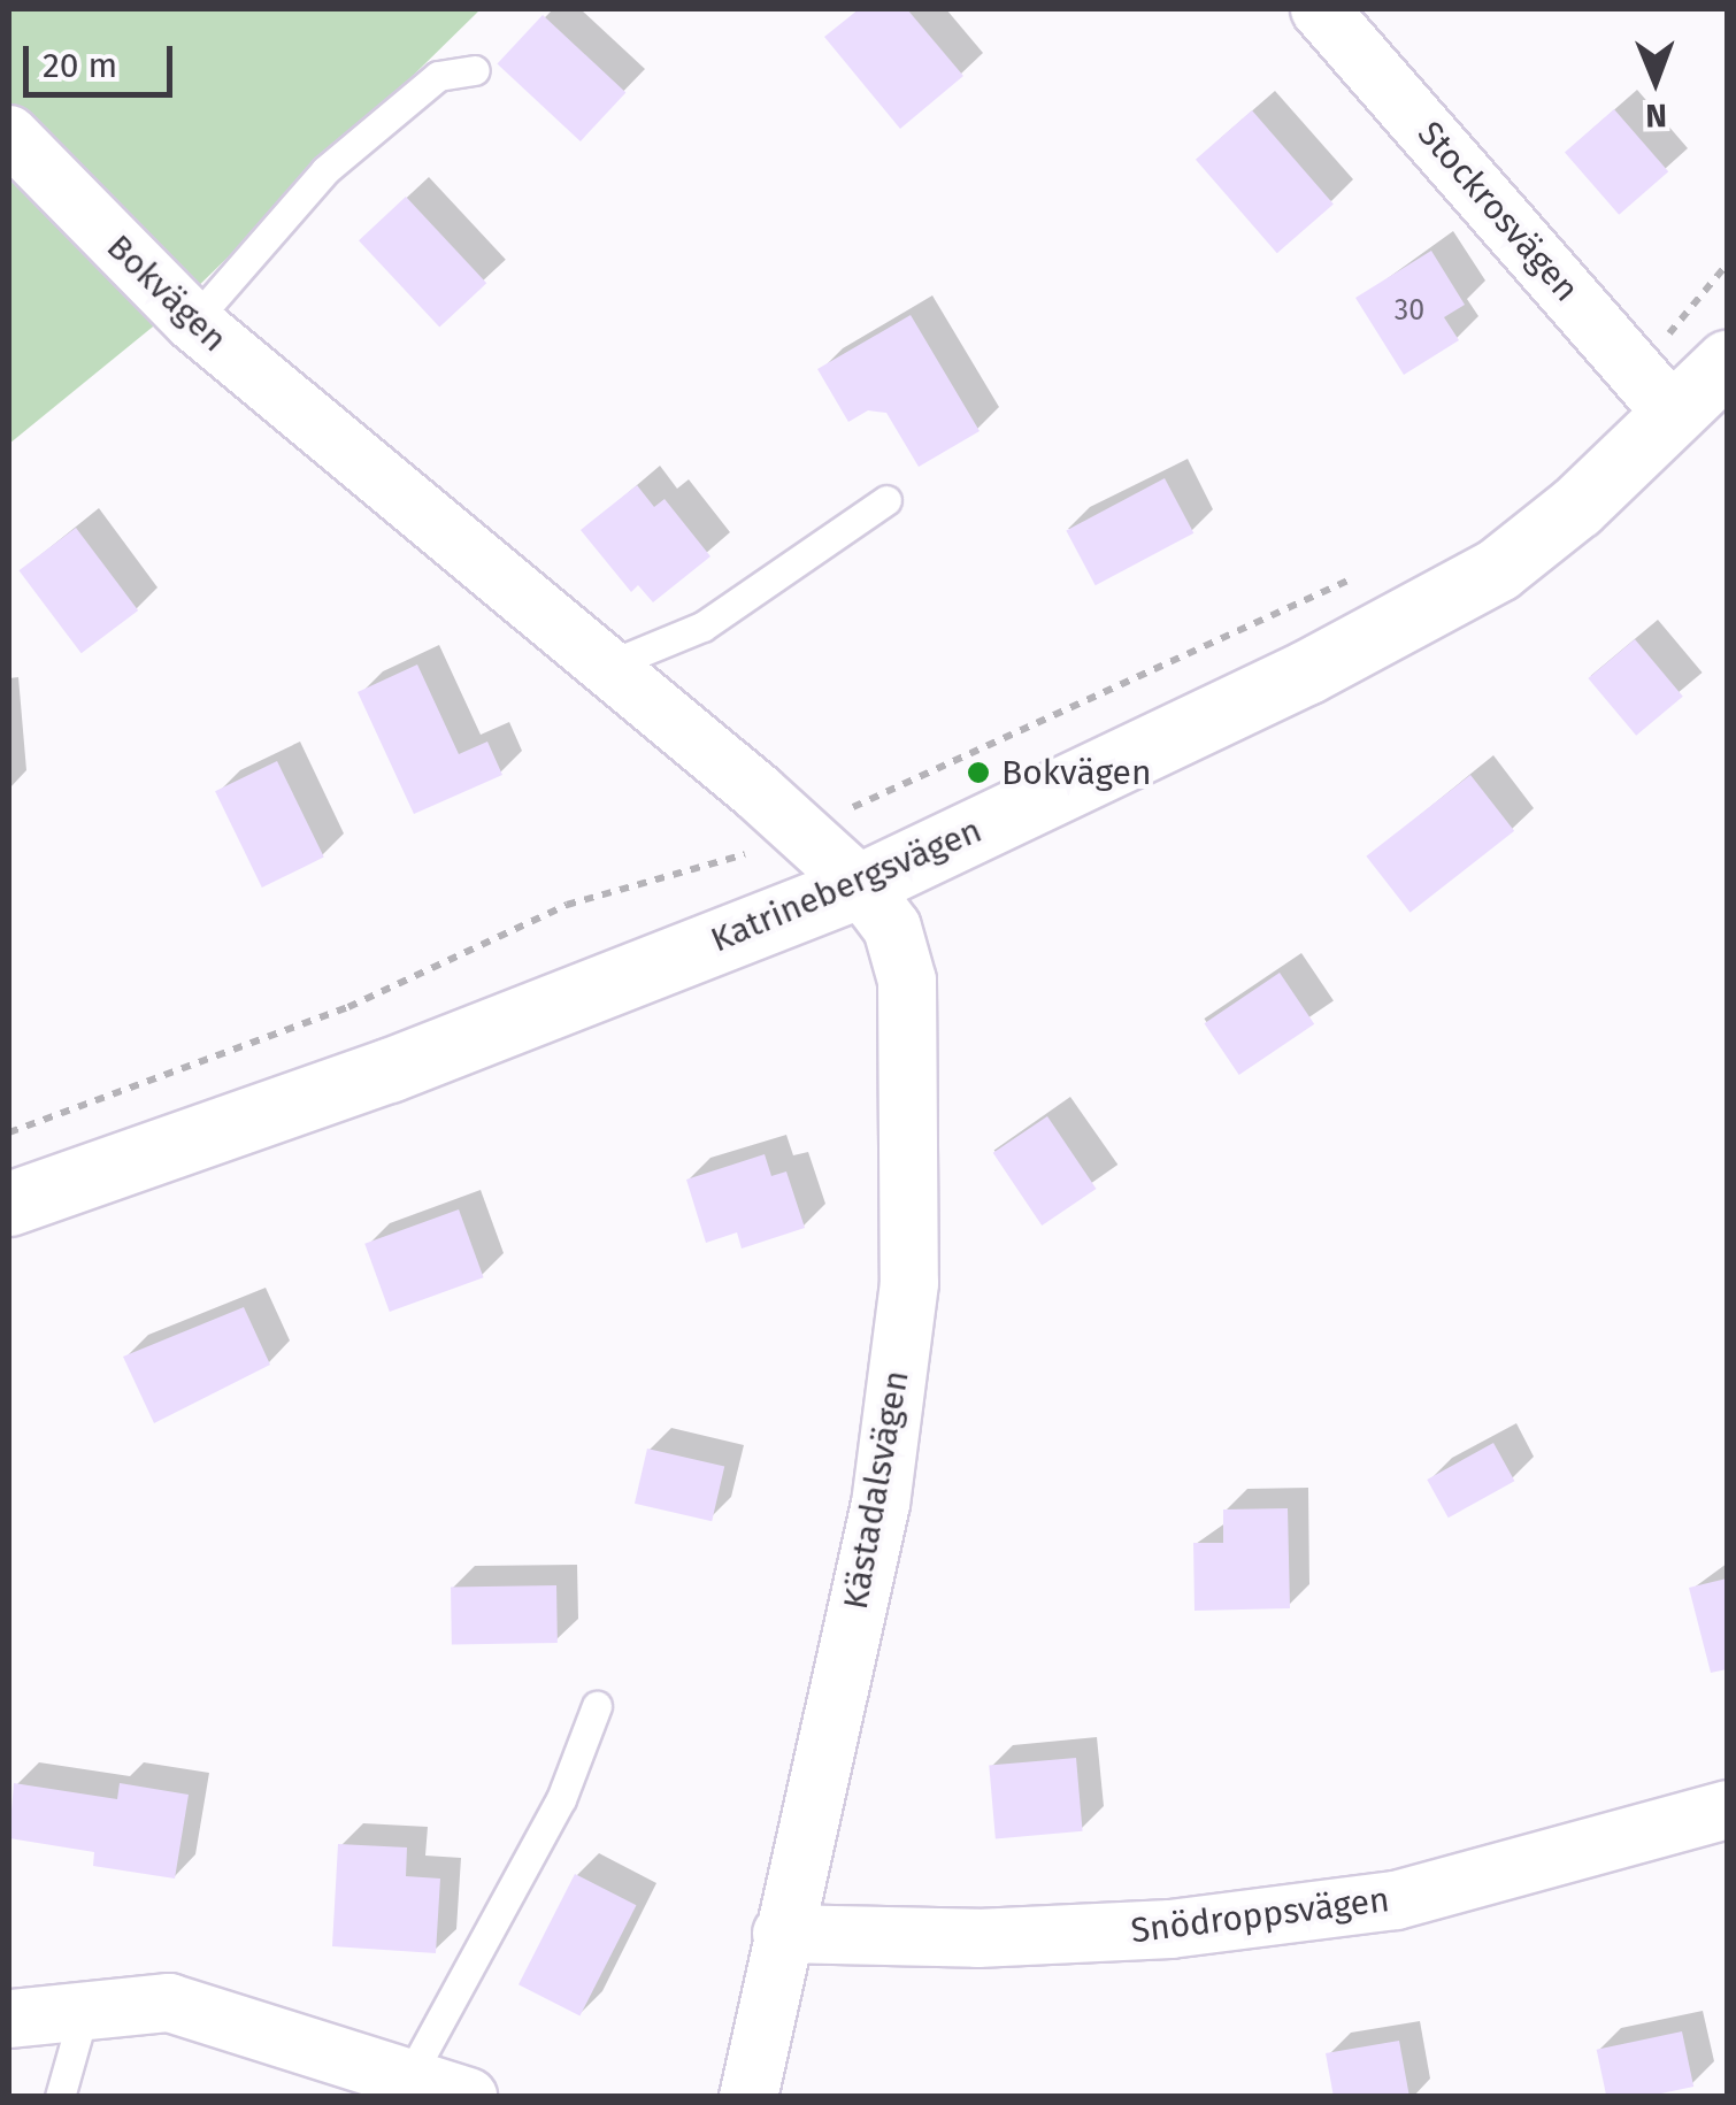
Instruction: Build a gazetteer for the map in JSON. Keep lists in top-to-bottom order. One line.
{"streets":{"street":["Stockrosvägen","Bokvägen","Katrinebergsvägen","Kästadalsvägen","Snödroppsvägen"]},"crossings":[["Stockrosvägen","Katrinebergsvägen"],["Bokvägen","Katrinebergsvägen"],["Bokvägen","Kästadalsvägen"],["Katrinebergsvägen","Kästadalsvägen"],["Kästadalsvägen","Snödroppsvägen"]],"places":["Bokvägen"],"house_numbers":["30"],"scale_bar":"20 m","north":"bottom"}
